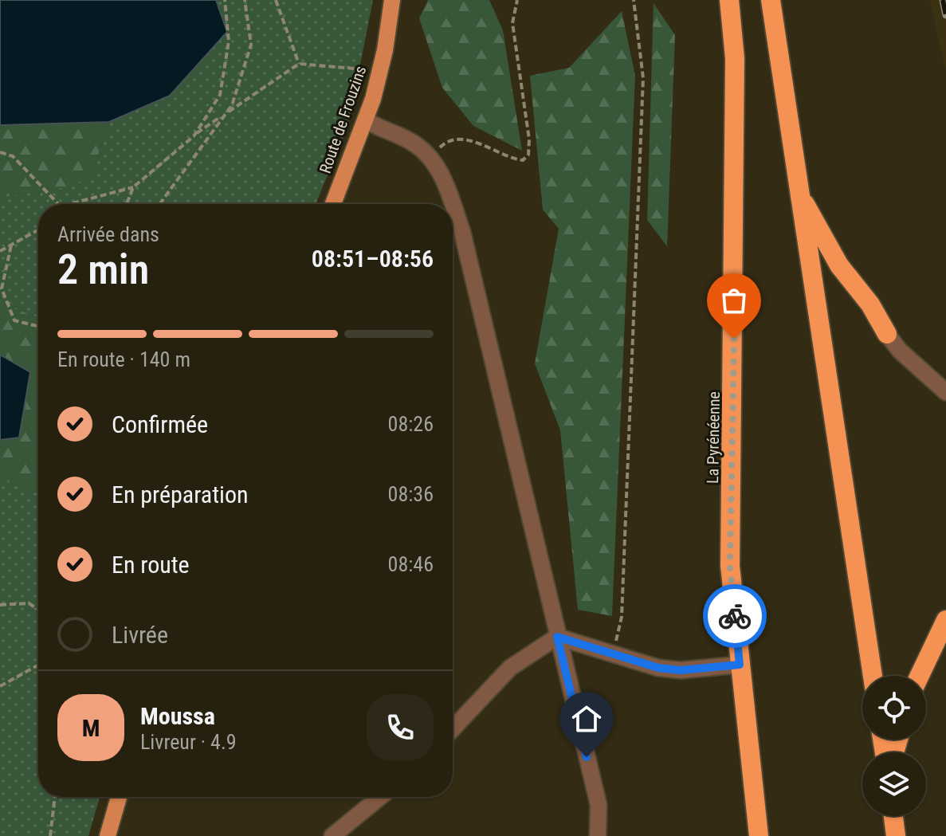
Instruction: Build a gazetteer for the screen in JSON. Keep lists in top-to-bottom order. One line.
{"streets":{"highway":["La Pyrénéenne"],"main road":["Route de Frouzins"]},"page":{"heading":["2 min","Arrivée dans","08:51–08:56"],"panel":["Moussa","Livreur · 4.9"],"bar":"En route · 140 m","list":[["Confirmée","08:26"],["En préparation","08:36"],["En route","08:46"],"Livrée"],"round":"M"}}
